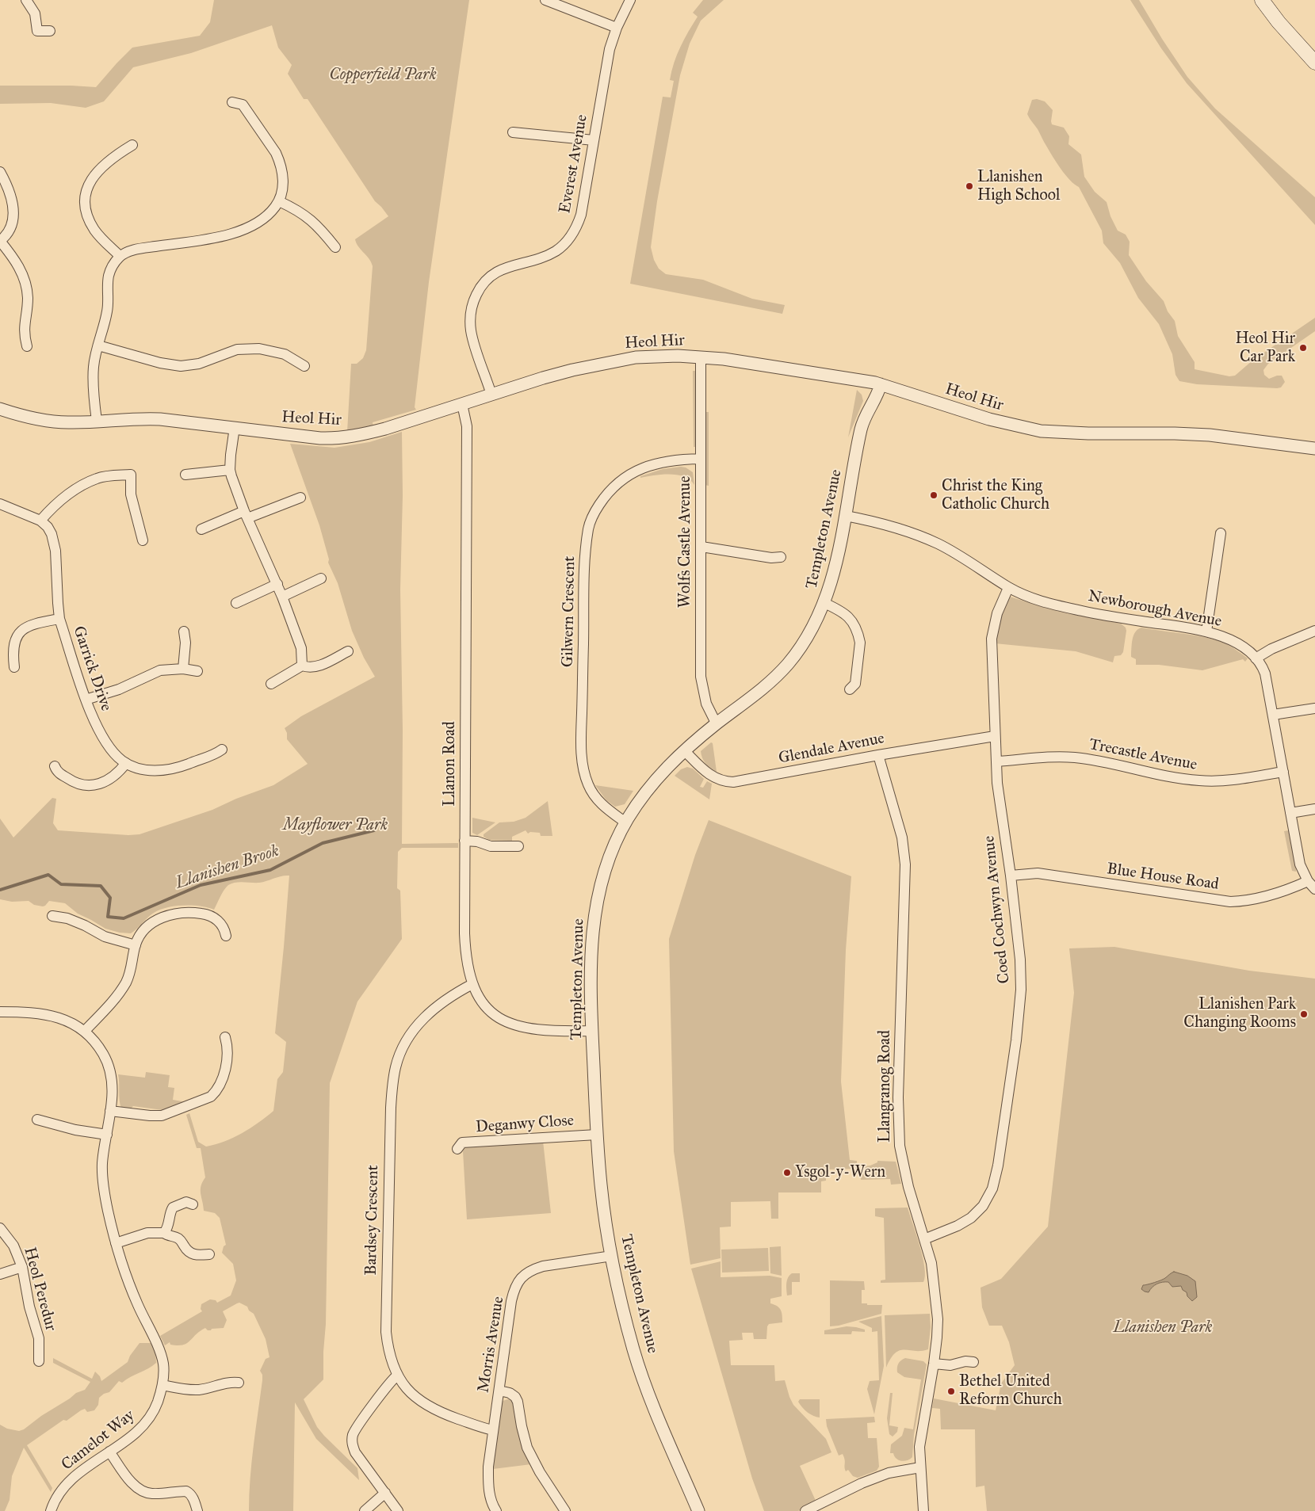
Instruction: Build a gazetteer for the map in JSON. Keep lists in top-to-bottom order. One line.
{"streets":{"street":["Everest Avenue","Heol Hir","Templeton Avenue","Wolfs Castle Avenue","Newborough Avenue","Gilwern Crescent","Garrick Drive","Glendale Avenue","Trecastle Avenue","Llanon Road","Blue House Road","Coed Cochwyn Avenue","Llangranog Road","Deganwy Close","Bardsey Crescent","Heol Peredur","Morris Avenue","Camelot Way"]},"crossings":[["Everest Avenue","Heol Hir"],["Heol Hir","Templeton Avenue"],["Heol Hir","Wolfs Castle Avenue"],["Heol Hir","Llanon Road"],["Templeton Avenue","Wolfs Castle Avenue"],["Templeton Avenue","Newborough Avenue"],["Templeton Avenue","Gilwern Crescent"],["Templeton Avenue","Glendale Avenue"],["Templeton Avenue","Llanon Road"],["Templeton Avenue","Deganwy Close"],["Templeton Avenue","Morris Avenue"],["Wolfs Castle Avenue","Gilwern Crescent"],["Newborough Avenue","Trecastle Avenue"],["Newborough Avenue","Blue House Road"],["Newborough Avenue","Coed Cochwyn Avenue"],["Glendale Avenue","Coed Cochwyn Avenue"],["Glendale Avenue","Llangranog Road"],["Trecastle Avenue","Coed Cochwyn Avenue"],["Llanon Road","Bardsey Crescent"],["Blue House Road","Coed Cochwyn Avenue"],["Coed Cochwyn Avenue","Llangranog Road"],["Bardsey Crescent","Morris Avenue"]],"water":["Llanishen Brook"],"parks":["Copperfield Park","Mayflower Park","Llanishen Park"],"places":["Llanishen High School","Heol Hir Car Park","Christ the King Catholic Church","Llanishen Park Changing Rooms","Ysgol-y-Wern","Bethel United Reform Church"]}
